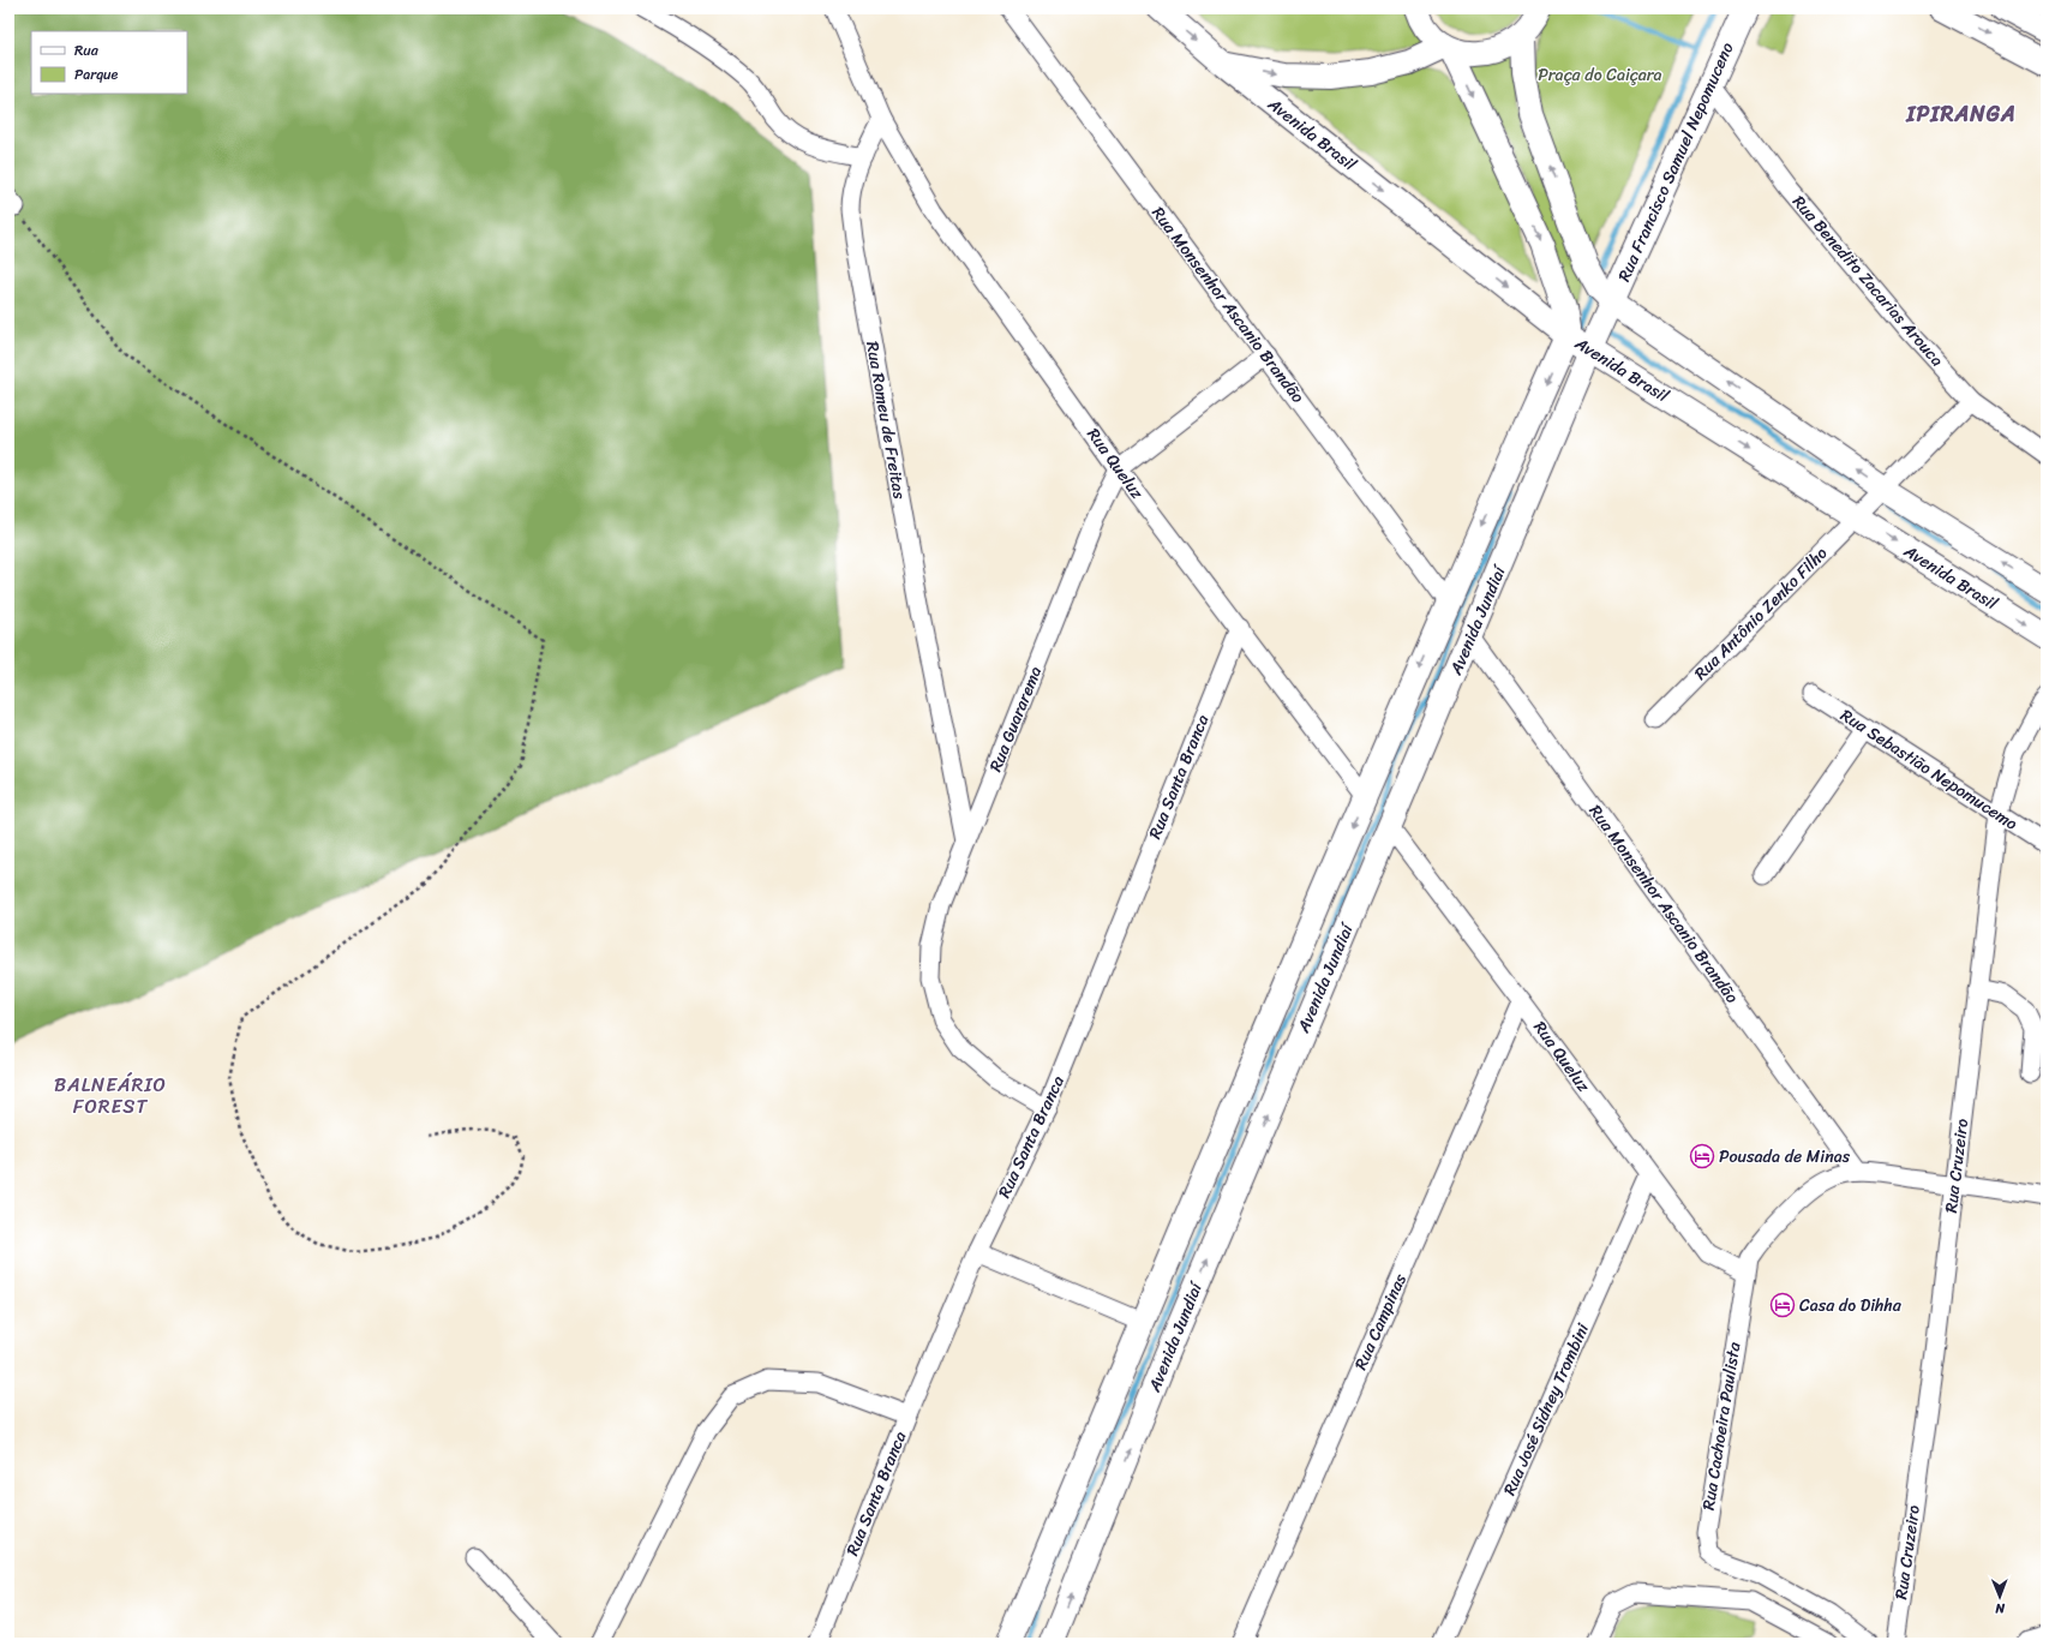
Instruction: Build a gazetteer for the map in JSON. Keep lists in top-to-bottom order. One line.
{"streets":{"main road":["Avenida Brasil","Rua Francisco Samuel Nepomuceno","Avenida Jundiaí"],"street":["Rua Benedito Zacarias Arouca","Rua Monsenhor Ascanio Brandão","Rua Romeu de Freitas","Rua Queluz","Rua Antônio Zenko Filho","Rua Guararema","Rua Sebastião Nepomucemo","Rua Santa Branca","Rua Cruzeiro","Rua Campinas","Rua José Sidney Trombini","Rua Cachoeira Paulista"]},"crossings":[["Avenida Brasil","Rua Francisco Samuel Nepomuceno"],["Avenida Brasil","Rua Antônio Zenko Filho"],["Avenida Brasil","Avenida Jundiaí"],["Rua Francisco Samuel Nepomuceno","Rua Benedito Zacarias Arouca"],["Rua Francisco Samuel Nepomuceno","Avenida Jundiaí"],["Rua Benedito Zacarias Arouca","Rua Antônio Zenko Filho"],["Rua Monsenhor Ascanio Brandão","Avenida Jundiaí"],["Rua Monsenhor Ascanio Brandão","Rua Guararema"],["Rua Monsenhor Ascanio Brandão","Rua Cachoeira Paulista"],["Rua Romeu de Freitas","Rua Queluz"],["Rua Romeu de Freitas","Rua Guararema"],["Rua Queluz","Avenida Jundiaí"],["Rua Queluz","Rua Guararema"],["Rua Queluz","Rua Santa Branca"],["Rua Queluz","Rua Campinas"],["Rua Queluz","Rua José Sidney Trombini"],["Rua Queluz","Rua Cachoeira Paulista"],["Rua Guararema","Rua Santa Branca"],["Rua Sebastião Nepomucemo","Rua Cruzeiro"],["Rua Cruzeiro","Rua Cachoeira Paulista"]],"districts":["IPIRANGA","BALNEÁRIO FOREST"],"parks":["Praça do Caiçara"],"places":{"hotel":["Pousada de Minas","Casa do Dihha"]},"legend":["Rua","Parque"],"north":"bottom"}
